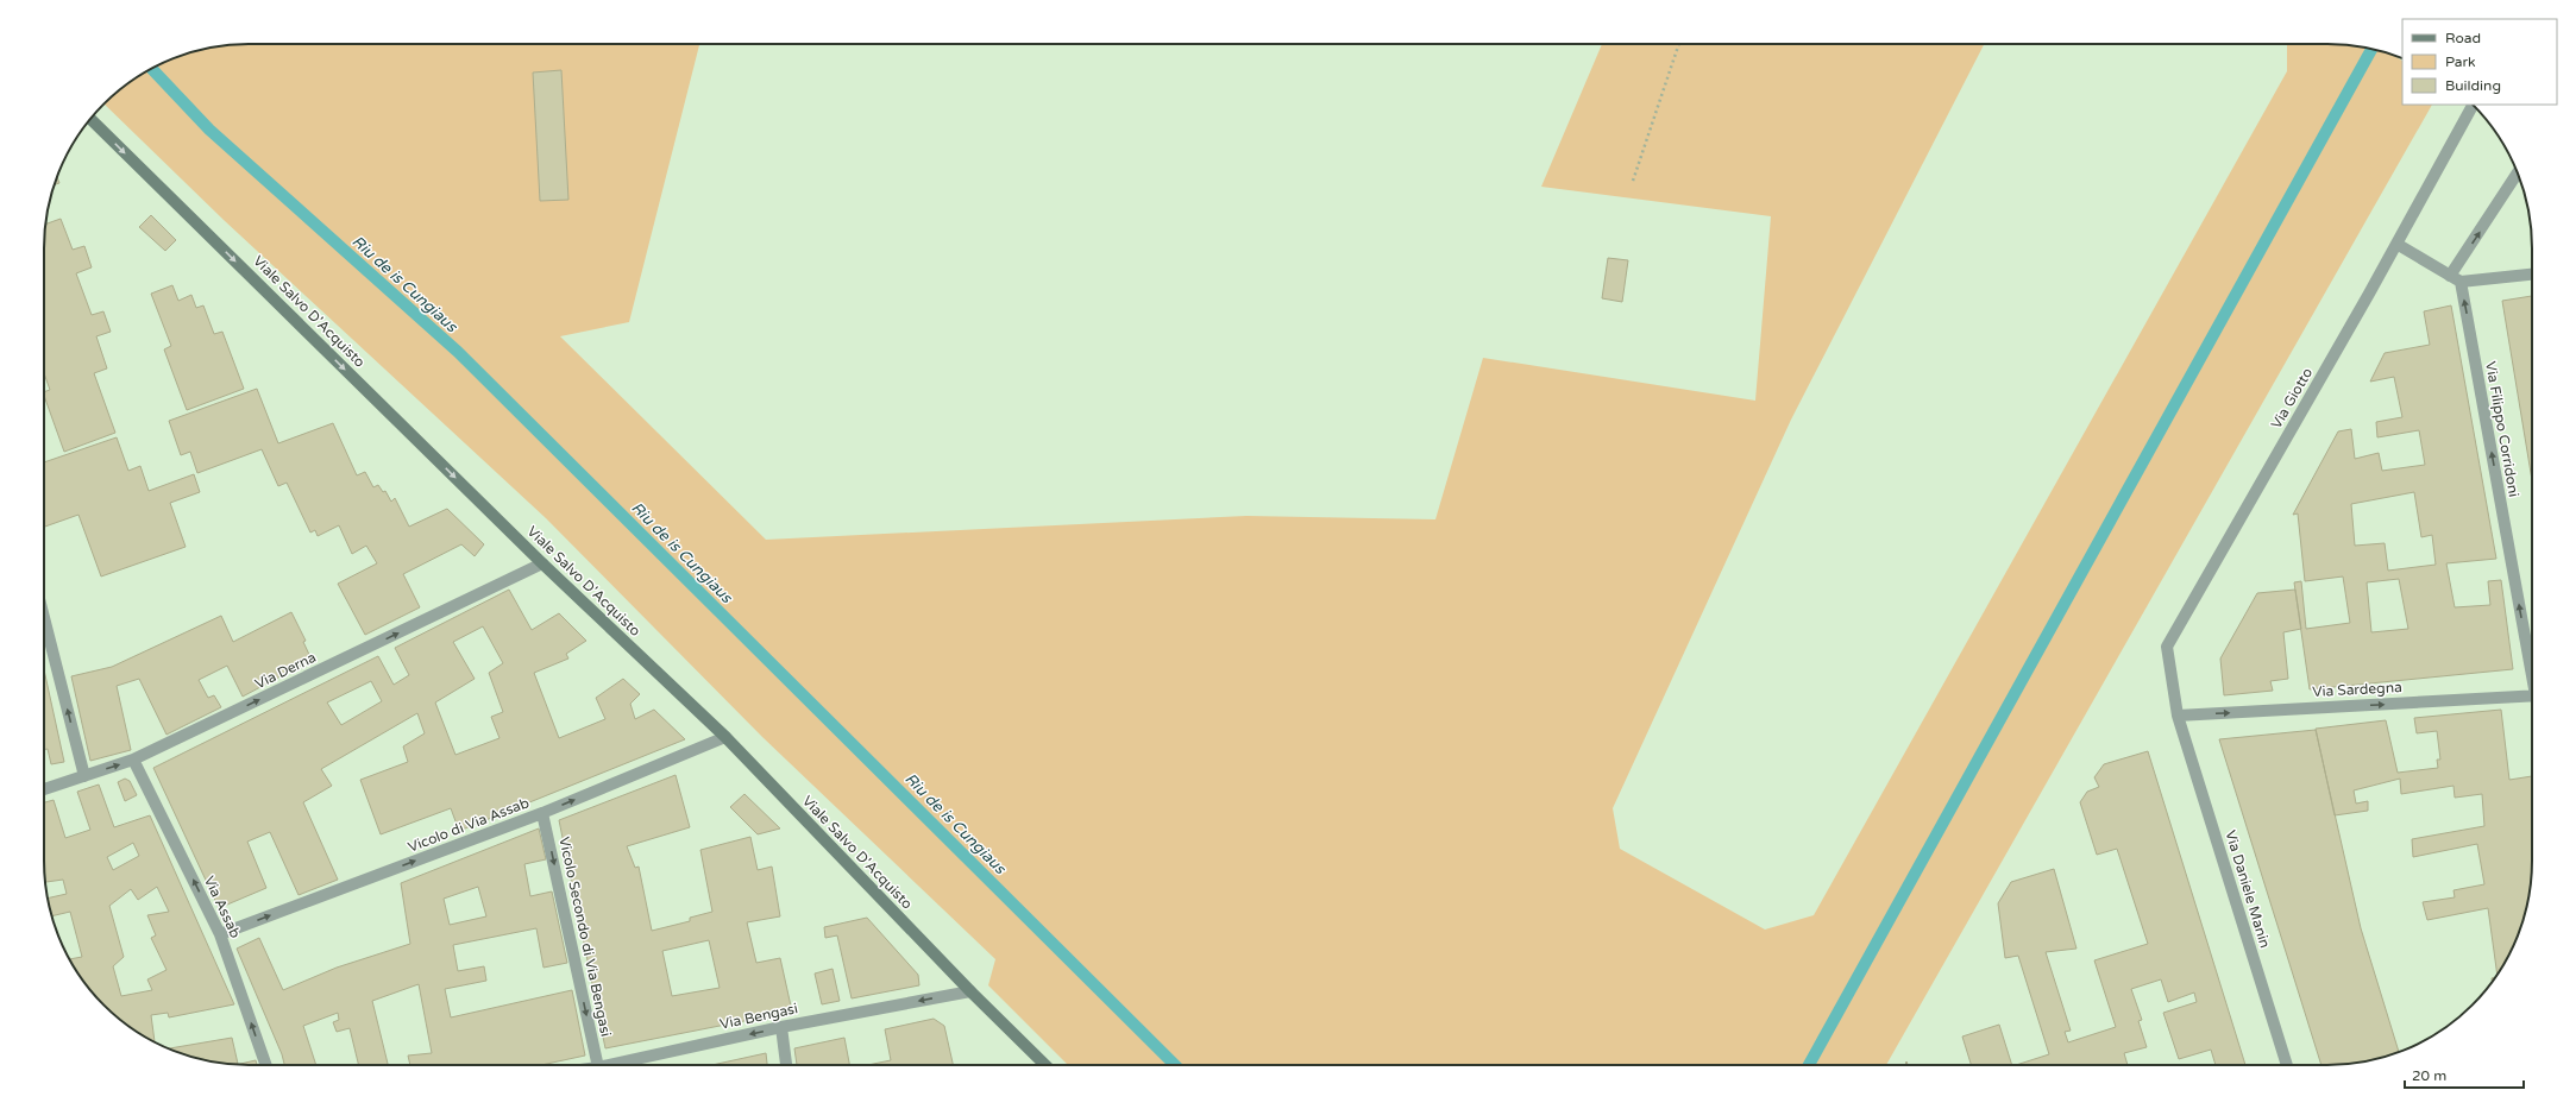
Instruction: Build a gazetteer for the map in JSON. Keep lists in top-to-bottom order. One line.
{"streets":{"street":["Viale Salvo D'Acquisto","Via Giotto","Via Filippo Corridoni","Via Derna","Via Sardegna","Vicolo di Via Assab","Via Daniele Manin","Via Assab","Vicolo Secondo di Via Bengasi","Via Bengasi"]},"crossings":[["Viale Salvo D'Acquisto","Via Derna"],["Viale Salvo D'Acquisto","Vicolo di Via Assab"],["Viale Salvo D'Acquisto","Via Bengasi"],["Via Giotto","Via Sardegna"],["Via Giotto","Via Daniele Manin"],["Via Derna","Via Assab"],["Via Sardegna","Via Daniele Manin"],["Vicolo di Via Assab","Via Assab"],["Vicolo di Via Assab","Vicolo Secondo di Via Bengasi"]],"one_way":["Viale Salvo D'Acquisto","Via Filippo Corridoni","Via Derna","Via Sardegna","Vicolo di Via Assab","Via Assab","Vicolo Secondo di Via Bengasi","Via Bengasi"],"water":["Riu de is Cungiaus"],"legend":["Road","Park","Building"],"scale_bar":"20 m"}
